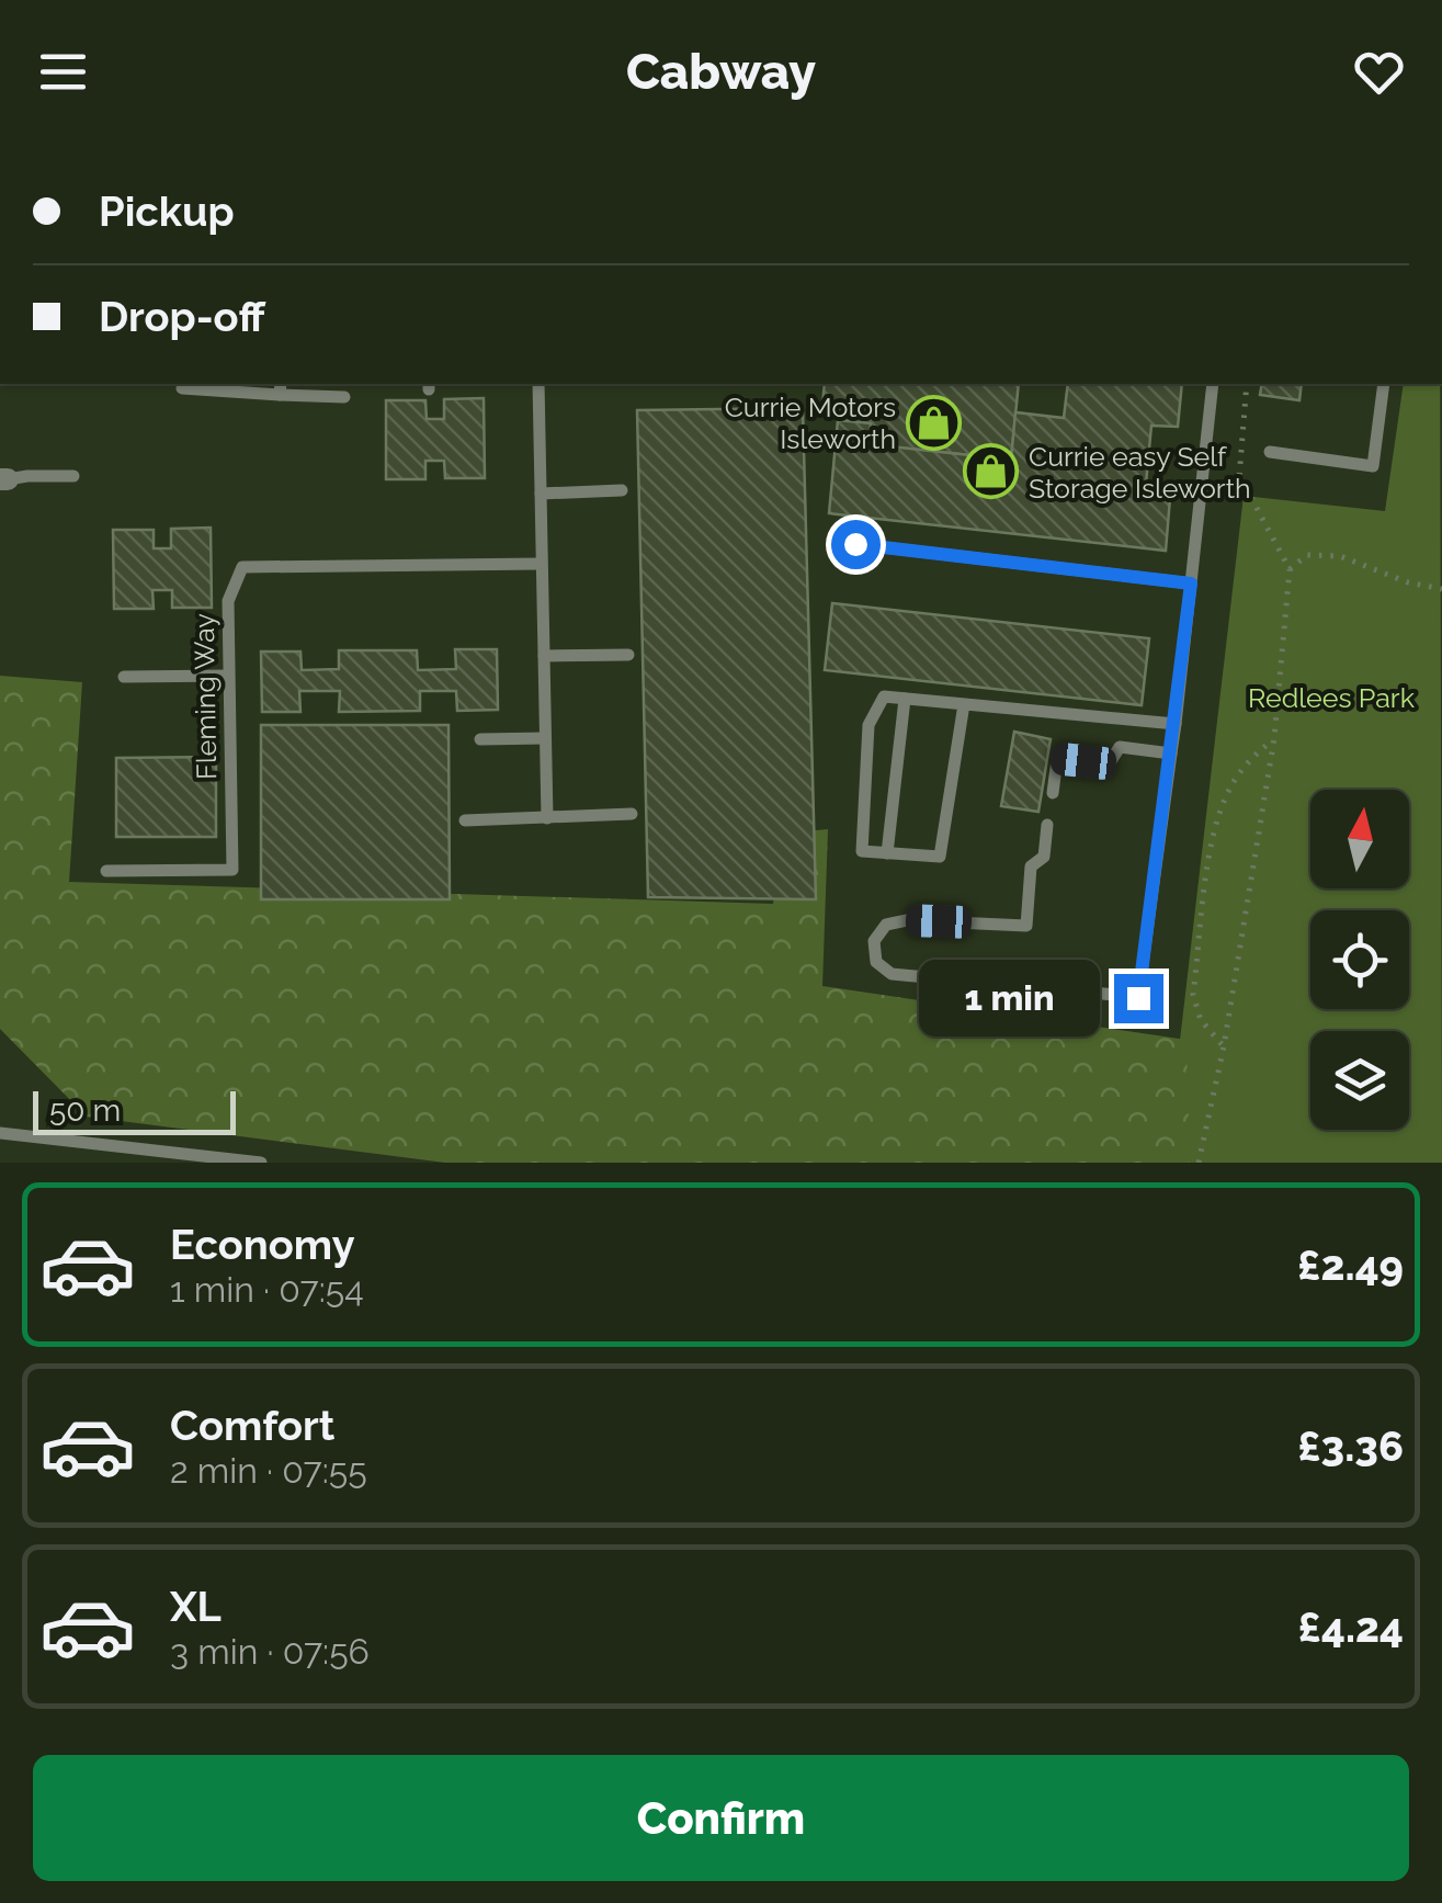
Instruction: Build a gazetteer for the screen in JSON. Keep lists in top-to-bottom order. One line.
{"streets":{"lane":["Fleming Way"]},"parks":["Redlees Park"],"places":{"shop":["Currie Motors Isleworth","Currie easy Self Storage Isleworth"]},"scale_bar":"50 m","north":"top","page":{"header":"Cabway","banner":["Pickup","Drop-off"],"bubble":"1 min","scale":"50 m","list":[{"name":"Economy","note":"1 min · 07:54","value":"£2.49"},{"name":"Comfort","note":"2 min · 07:55","value":"£3.36"},{"name":"XL","note":"3 min · 07:56","value":"£4.24"}],"buttons":"Confirm"}}
